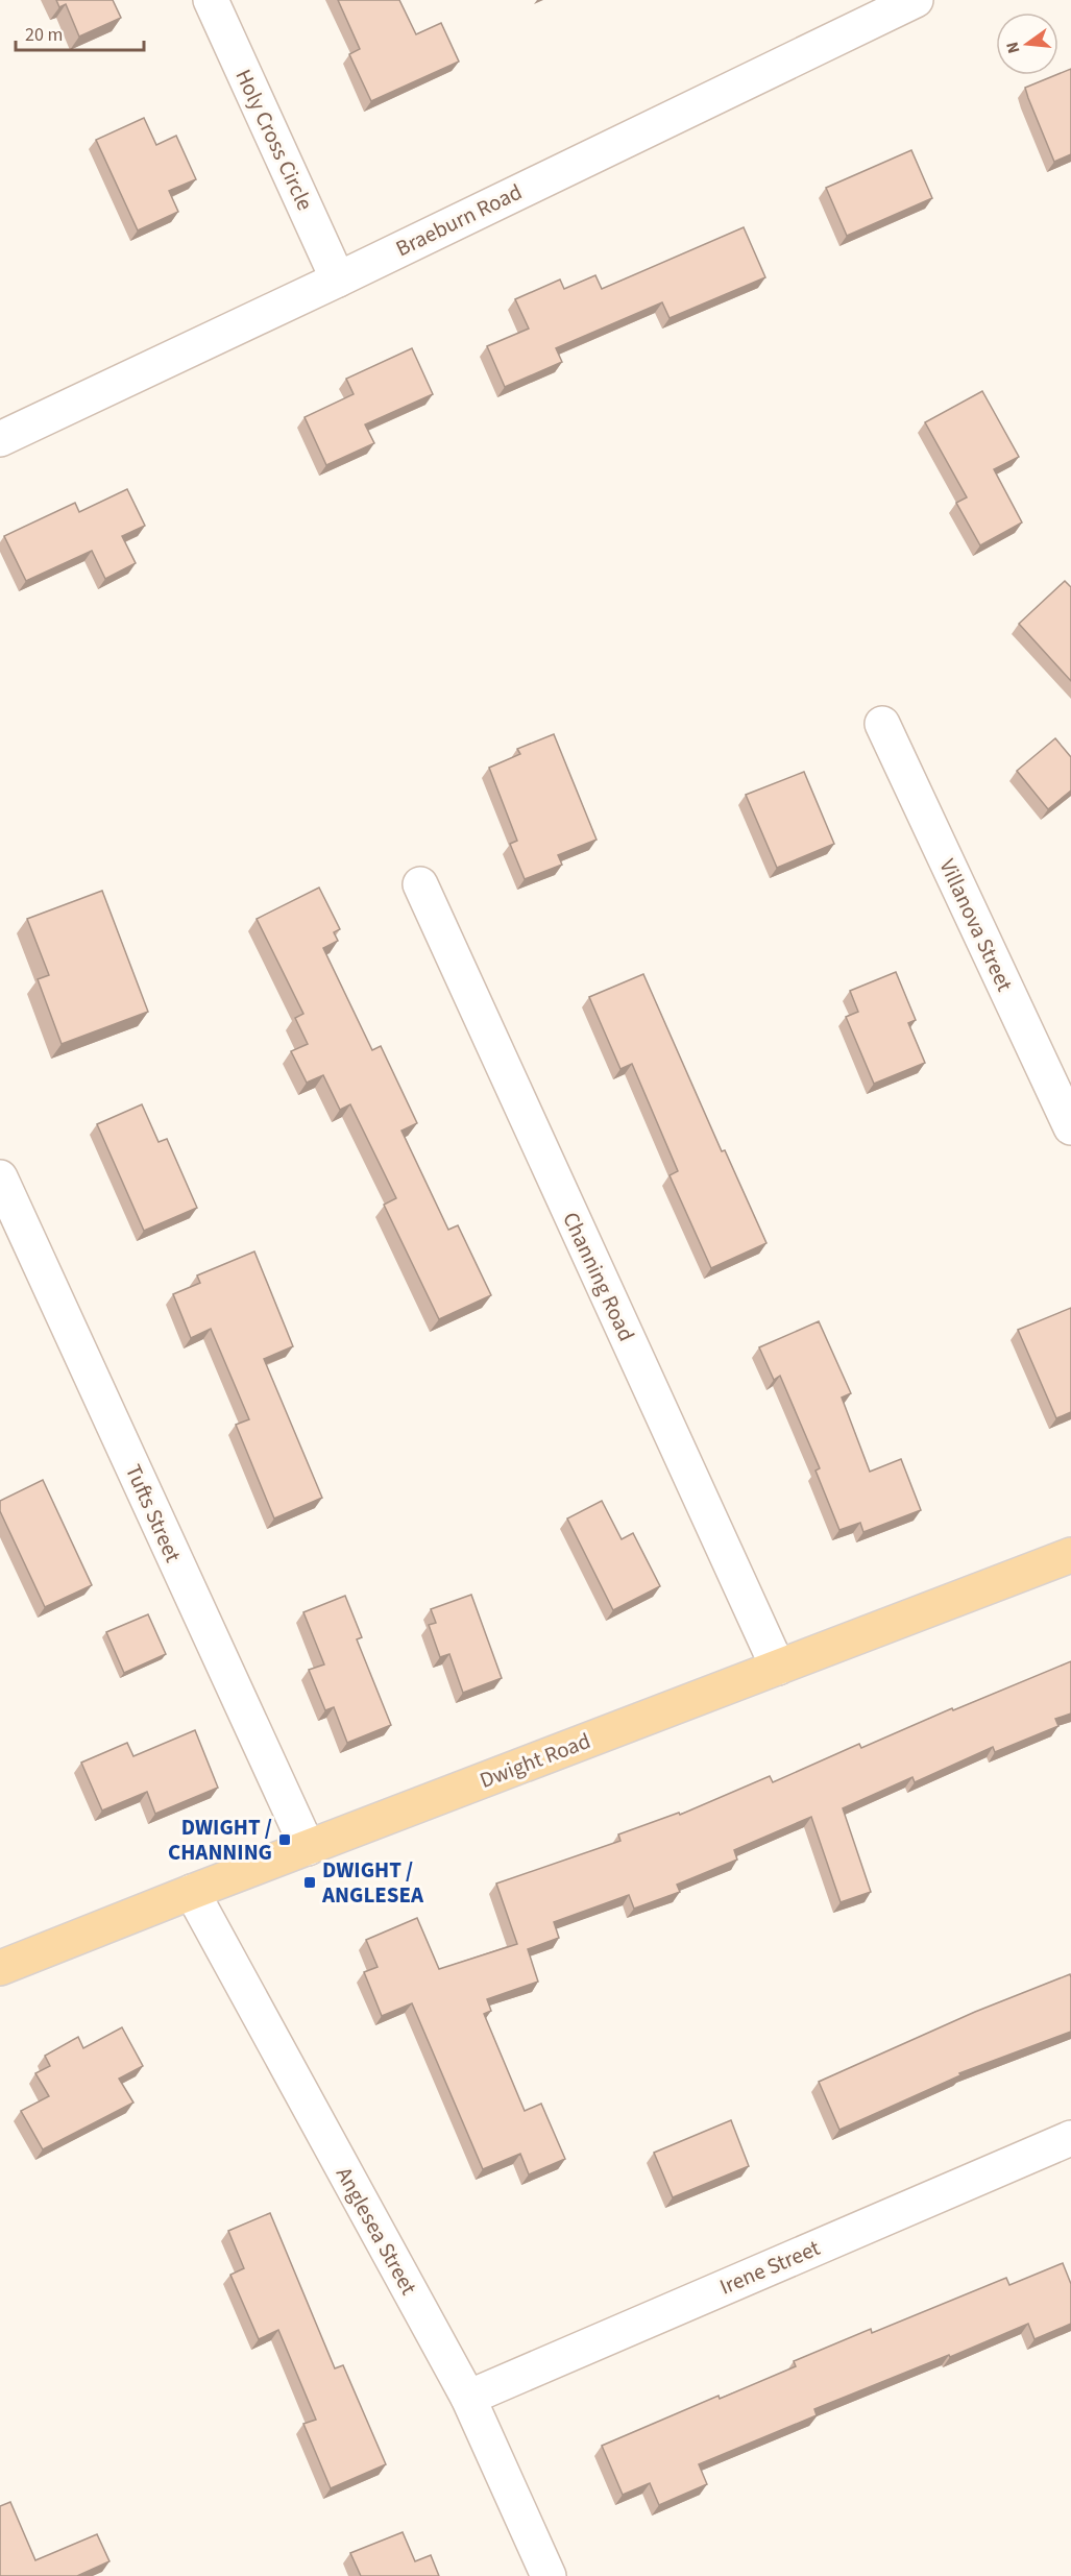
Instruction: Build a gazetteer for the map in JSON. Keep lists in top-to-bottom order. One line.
{"streets":{"main road":["Dwight Road"],"street":["Holy Cross Circle","Braeburn Road","Villanova Street","Channing Road","Tufts Street","Anglesea Street","Irene Street"]},"crossings":[["Holy Cross Circle","Braeburn Road"],["Channing Road","Dwight Road"],["Tufts Street","Dwight Road"],["Dwight Road","Anglesea Street"],["Anglesea Street","Irene Street"]],"places":{"transit":["DWIGHT / CHANNING","DWIGHT / ANGLESEA"]},"scale_bar":"20 m","north":"left"}
